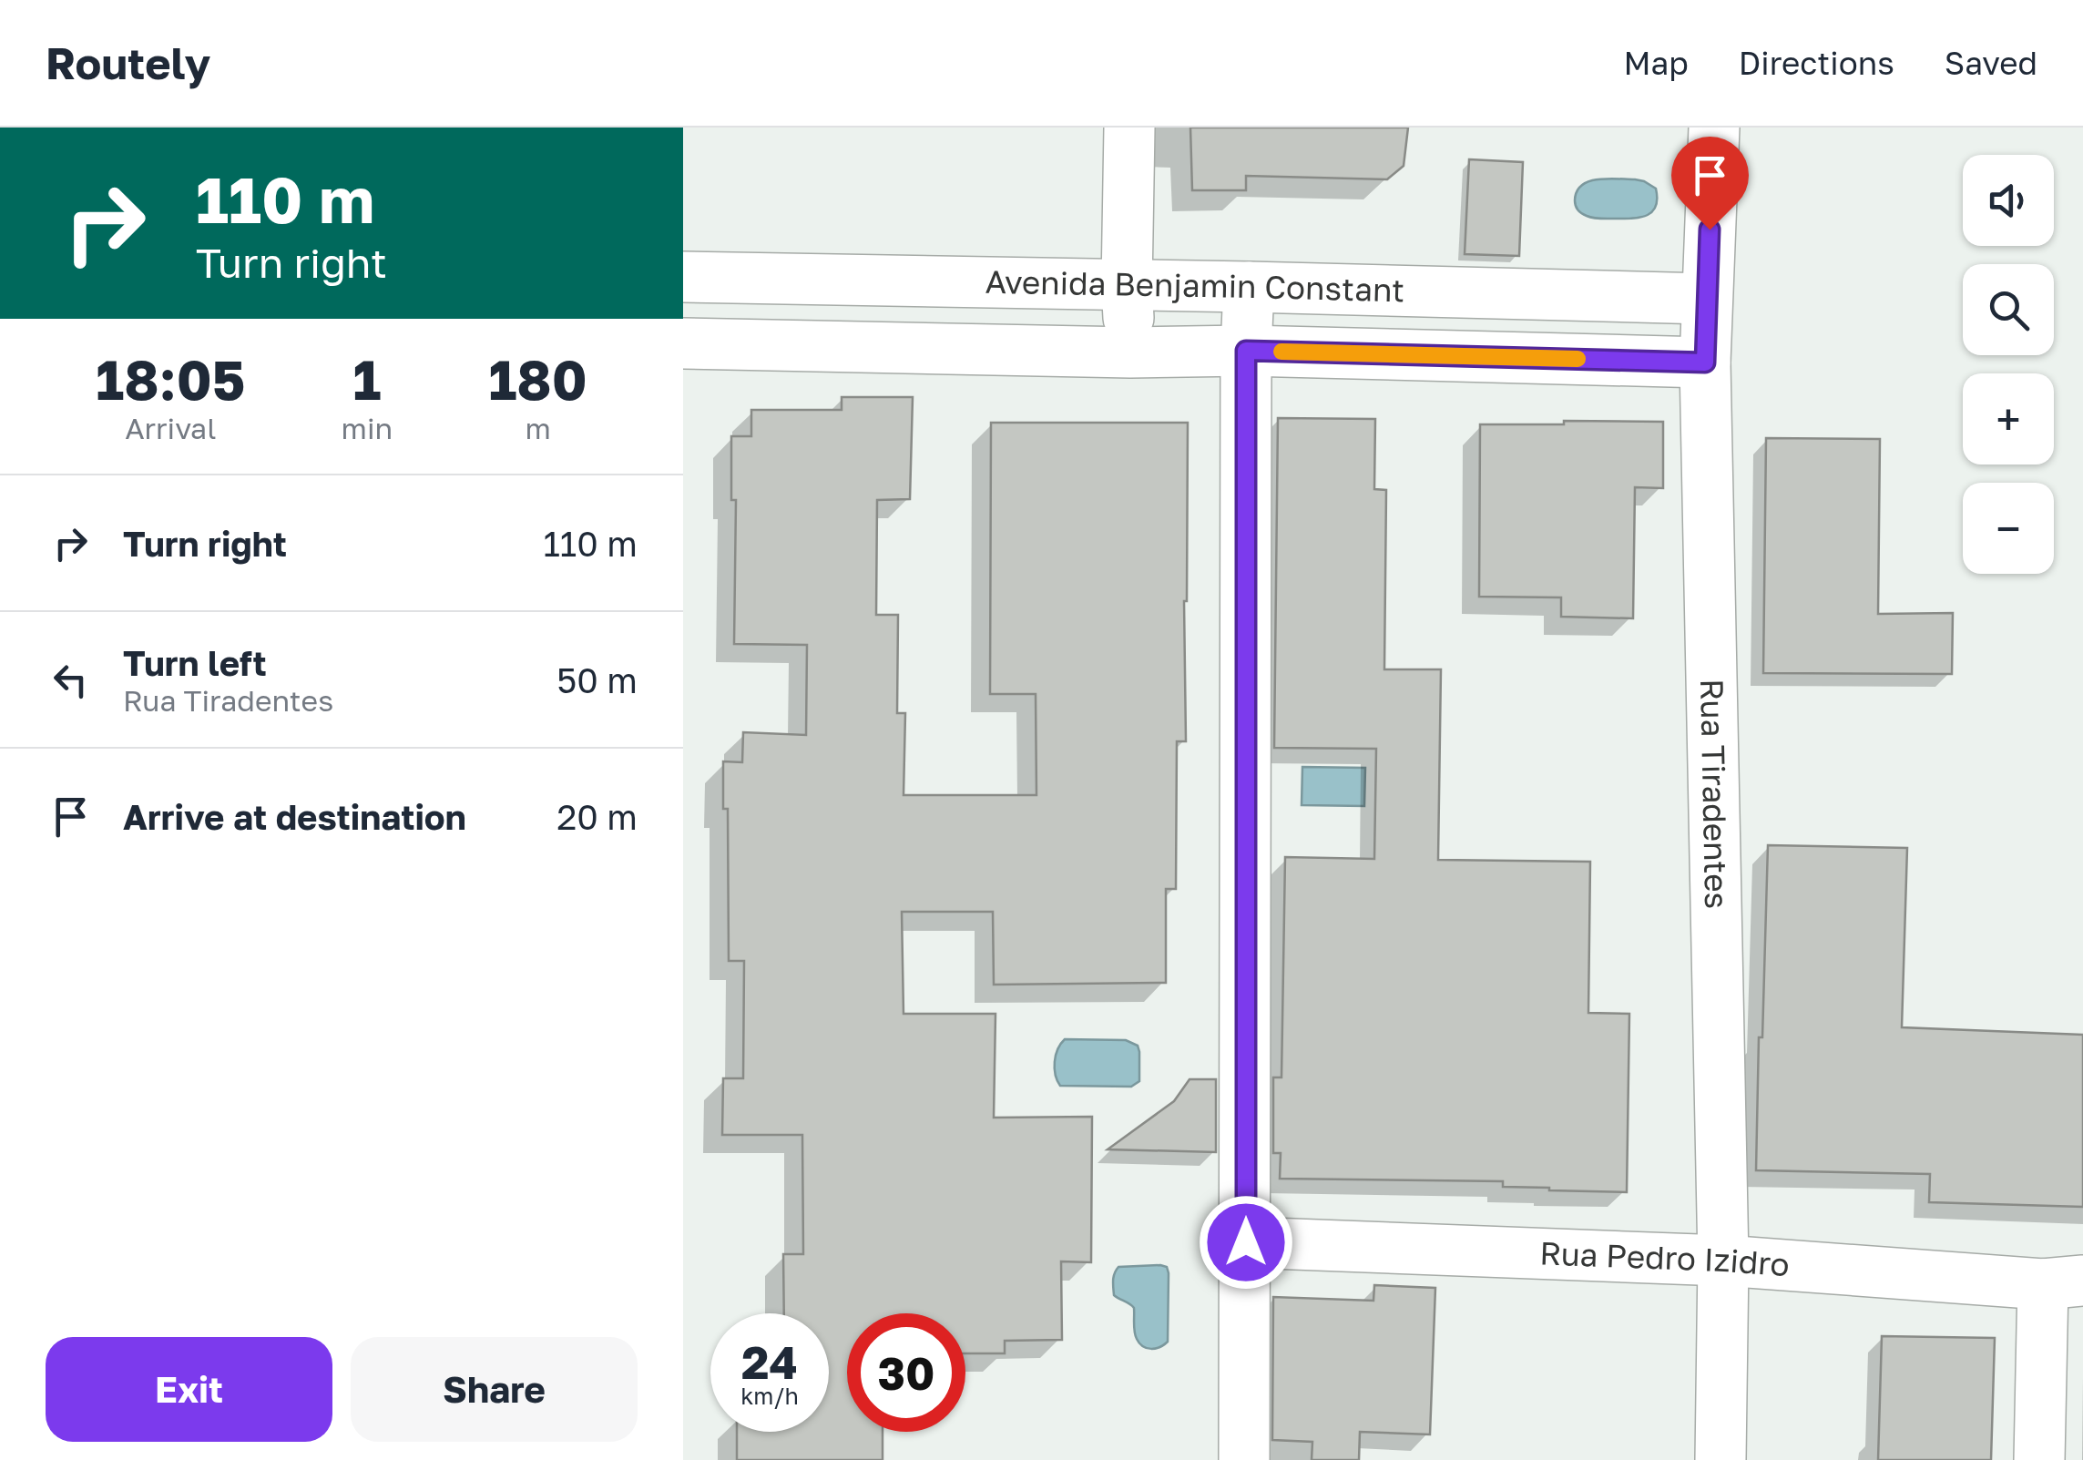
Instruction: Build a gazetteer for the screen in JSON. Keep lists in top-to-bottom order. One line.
{"streets":{"street":["Avenida Benjamin Constant","Rua Tiradentes","Rua Pedro Izidro"]},"crossings":[["Avenida Benjamin Constant","Rua Tiradentes"],["Rua Tiradentes","Rua Pedro Izidro"]],"page":{"header":"Routely","nav":["Map","Directions","Saved"],"turn":["110 m","Turn right"],"map_buttons":["+","−"],"eta":["18:05","Arrival","1","min","180","m"],"list":[{"name":"Turn right","value":"110 m"},{"name":"Turn left","note":"Rua Tiradentes","value":"50 m"},{"name":"Arrive at destination","value":"20 m"}],"speed":"24 km/h","limit":"30","buttons":["Exit","Share"]}}
